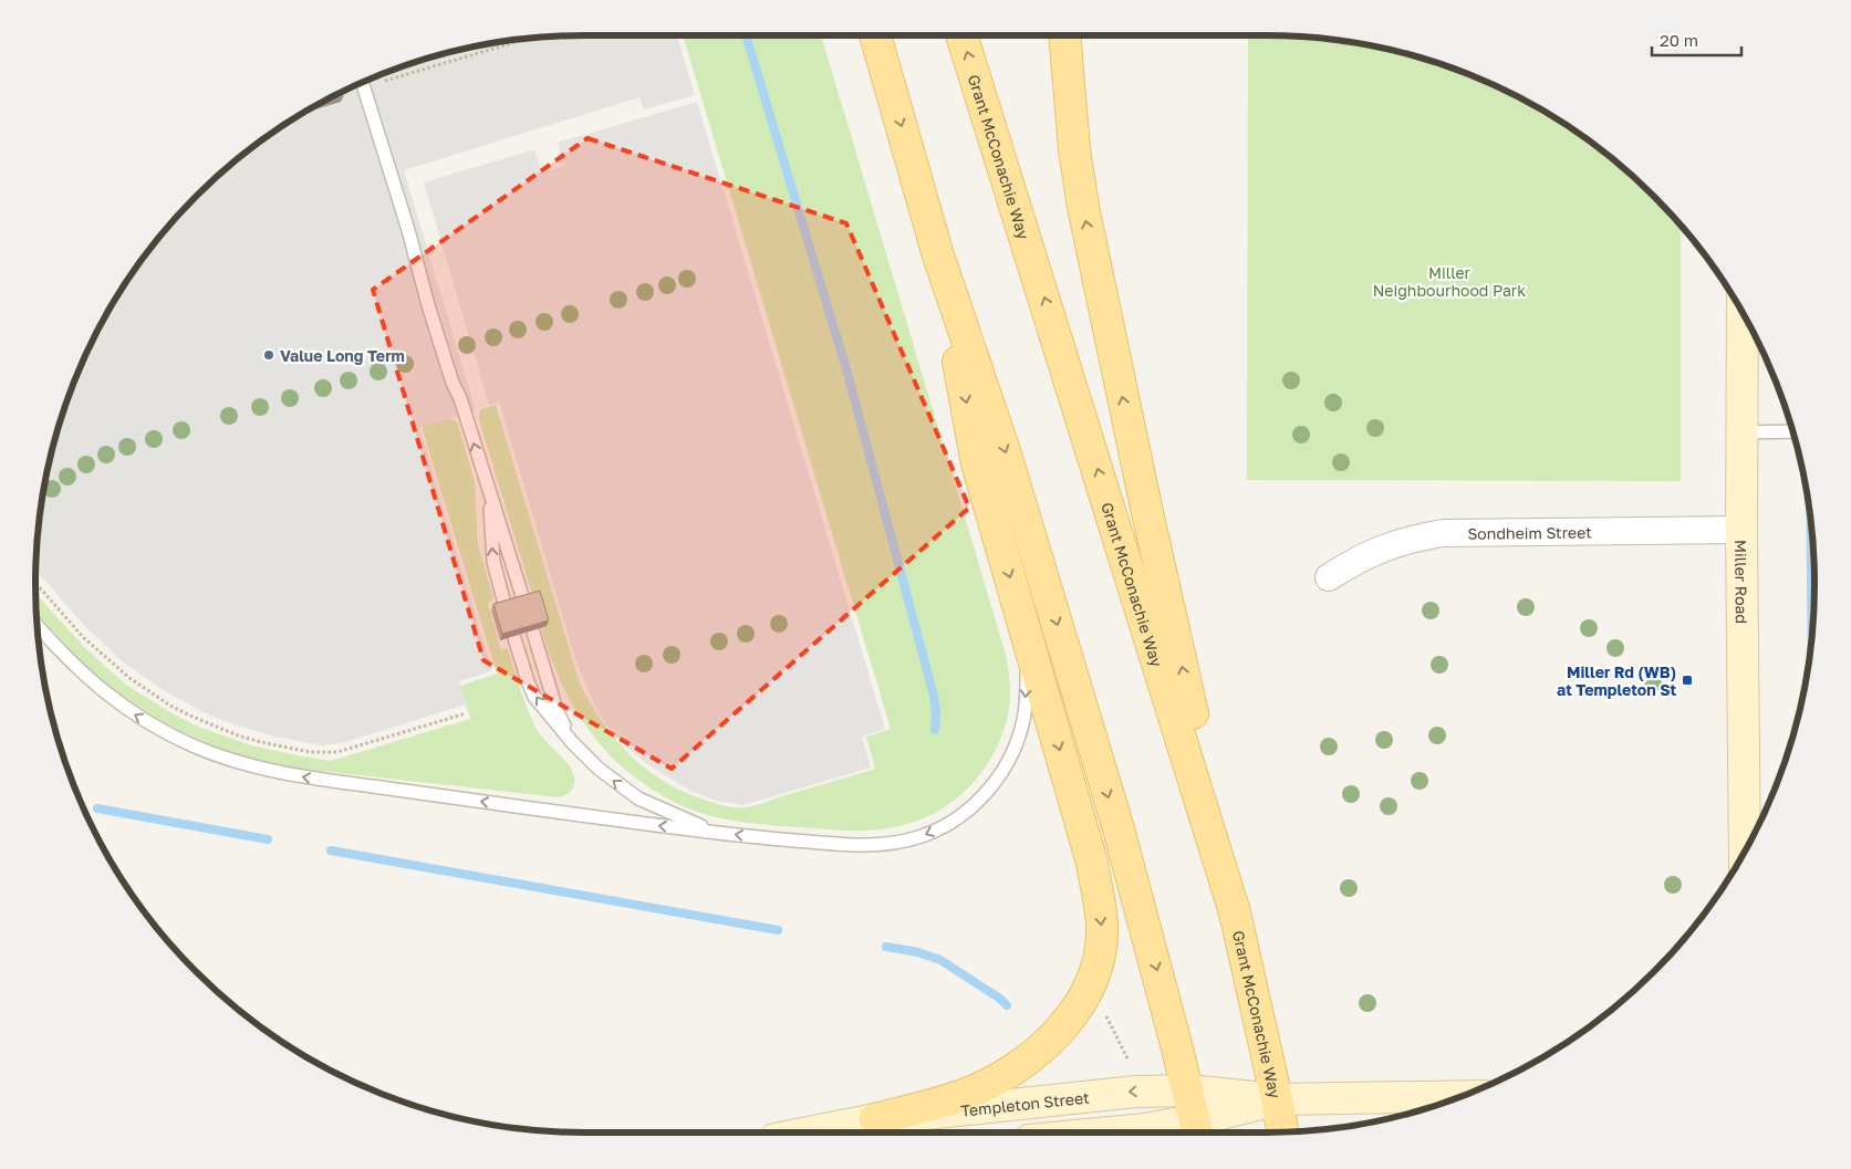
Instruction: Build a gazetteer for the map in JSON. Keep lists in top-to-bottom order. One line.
{"streets":{"main road":["Grant McConachie Way"],"street":["Sondheim Street","Miller Road","Templeton Street"]},"crossings":[["Grant McConachie Way","Templeton Street"],["Sondheim Street","Miller Road"]],"one_way":["Templeton Street"],"parks":["Miller Neighbourhood Park"],"places":{"other":["Value Long Term"],"transit":["Miller Rd (WB) at Templeton St"]},"scale_bar":"20 m"}
